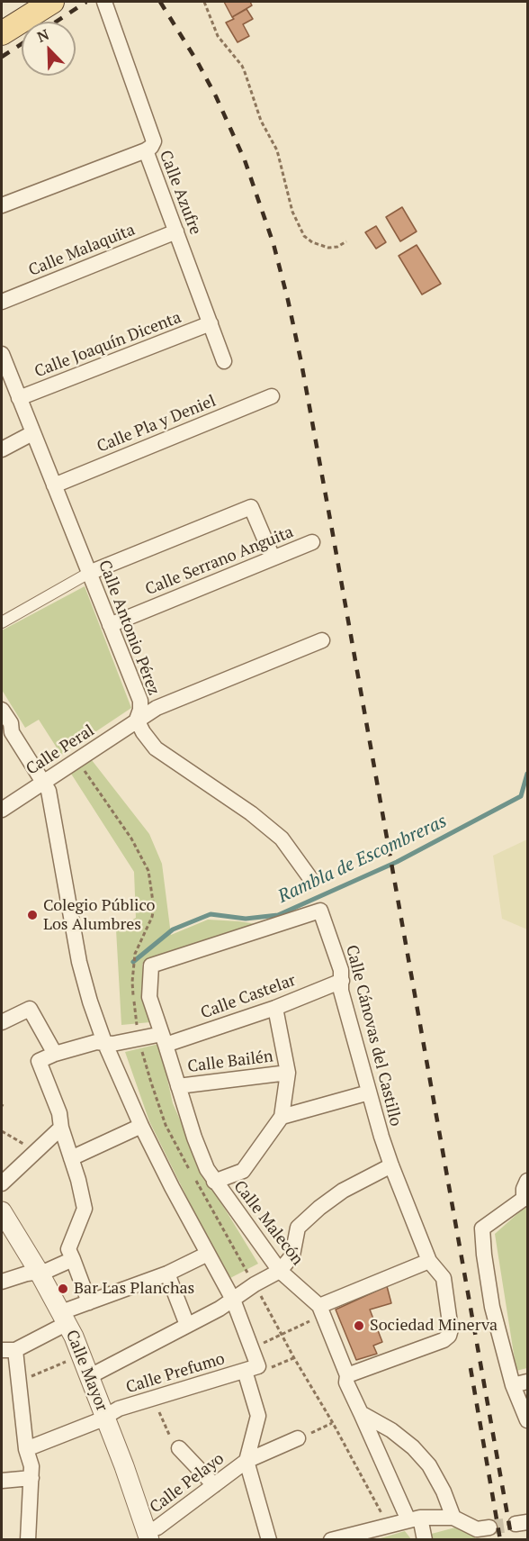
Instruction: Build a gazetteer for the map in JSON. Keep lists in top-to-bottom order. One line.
{"streets":{"street":["Calle Azufre","Calle Malaquita","Calle Joaquín Dicenta","Calle Pla y Deniel","Calle Serrano Anguita","Calle Antonio Pérez","Calle Peral","Calle Castelar","Calle Cánovas del Castillo","Calle Bailén","Calle Malecón","Calle Mayor","Calle Prefumo","Calle Pelayo"]},"crossings":[["Calle Azufre","Calle Malaquita"],["Calle Azufre","Calle Joaquín Dicenta"],["Calle Joaquín Dicenta","Calle Antonio Pérez"],["Calle Pla y Deniel","Calle Antonio Pérez"],["Calle Serrano Anguita","Calle Antonio Pérez"],["Calle Antonio Pérez","Calle Peral"],["Calle Castelar","Calle Cánovas del Castillo"],["Calle Castelar","Calle Malecón"],["Calle Cánovas del Castillo","Calle Malecón"],["Calle Bailén","Calle Malecón"],["Calle Mayor","Calle Prefumo"],["Calle Mayor","Calle Pelayo"]],"water":["Rambla de Escombreras"],"places":["Colegio Público Los Alumbres","Bar Las Planchas","Sociedad Minerva"],"north":"top left"}
